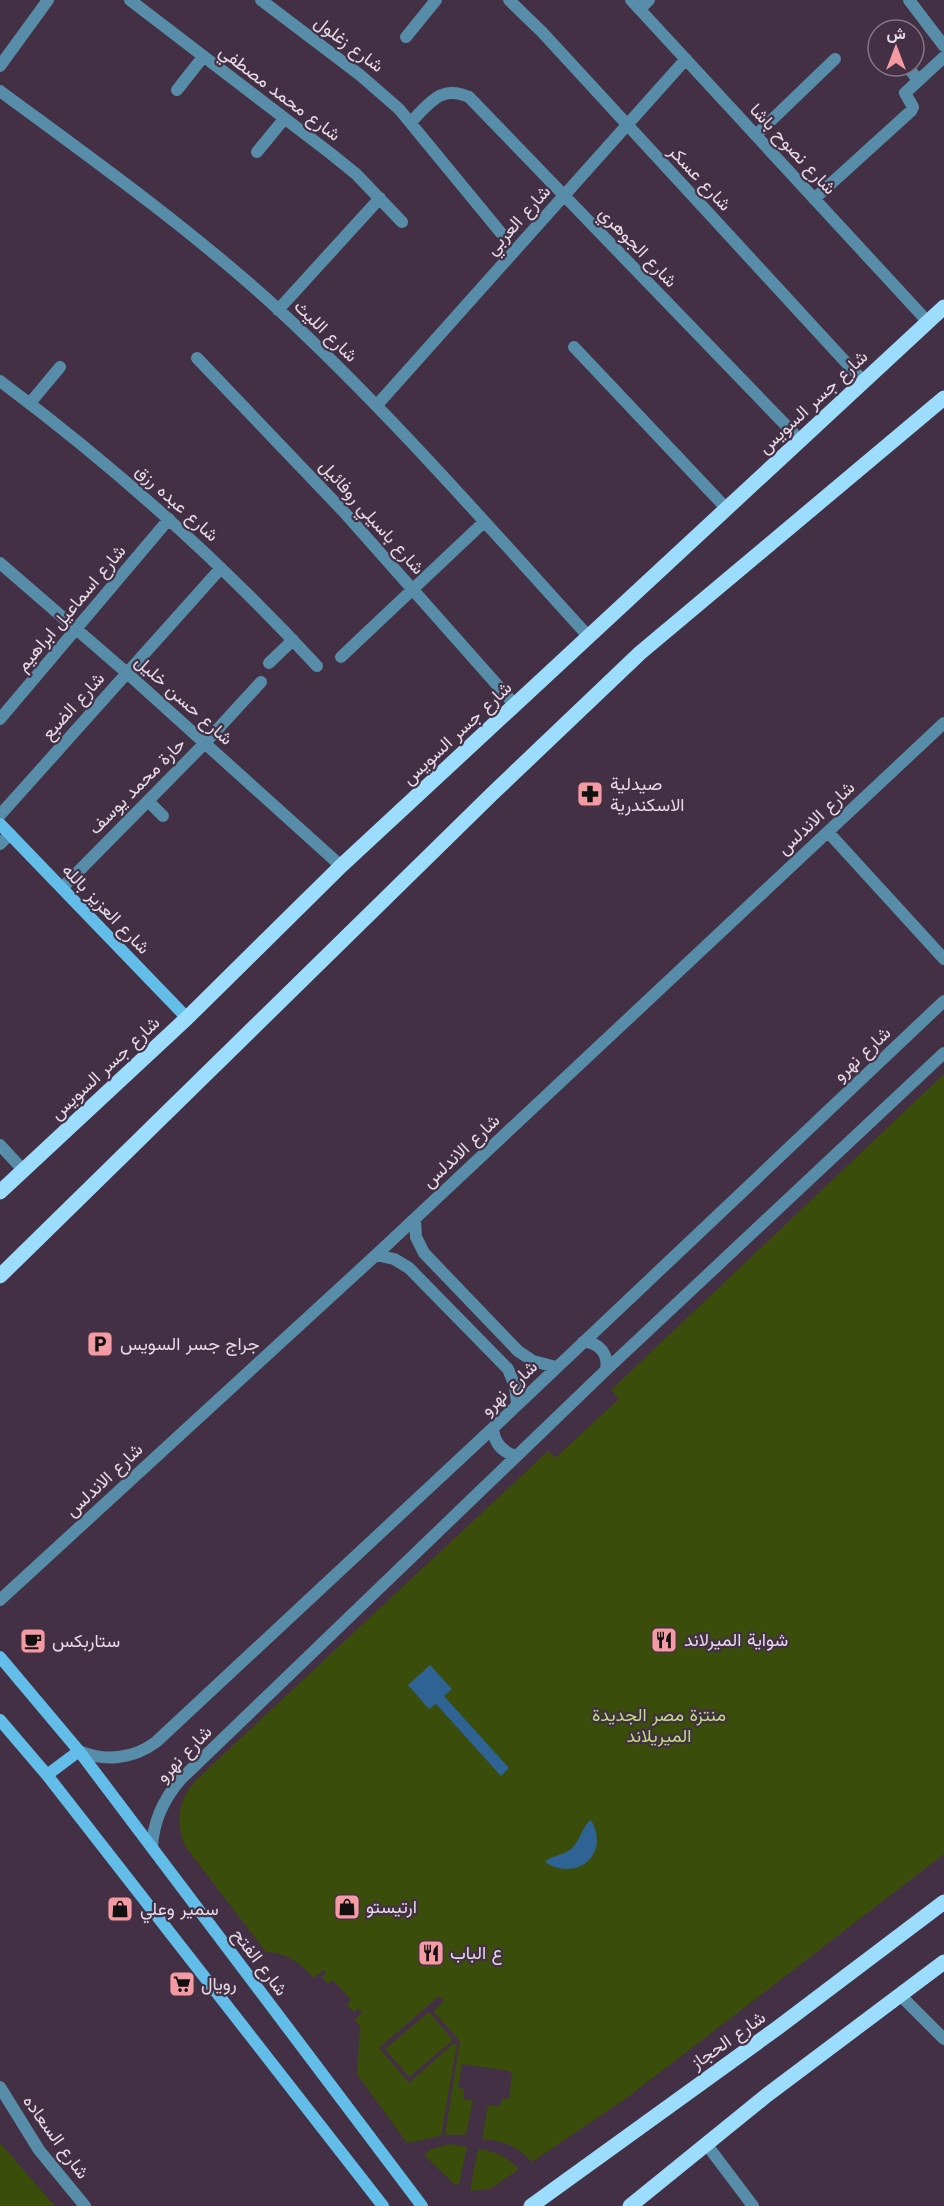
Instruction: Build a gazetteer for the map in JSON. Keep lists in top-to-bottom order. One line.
{"streets":{"main road":["شارع جسر السويس","شارع العزيز بالله","شارع الفتح","شارع الحجاز"],"street":["شارع زغلول","شارع محمد مصطفي","شارع نصوح باشا","شارع عسكر","شارع العربي","شارع الجوهري","شارع الليث","شارع عبده رزق","شارع باسيلي روفائيل","شارع اسماعيل ابراهيم","شارع حسن خليل","شارع الضبع","حارة محمد يوسف","شارع الاندلس","شارع نهرو","شارع السعاده"]},"crossings":[["شارع زغلول","شارع الجوهري"],["شارع نصوح باشا","شارع العربي"],["شارع نصوح باشا","شارع جسر السويس"],["شارع عسكر","شارع العربي"],["شارع عسكر","شارع جسر السويس"],["شارع العربي","شارع الجوهري"],["شارع العربي","شارع الليث"],["شارع الجوهري","شارع جسر السويس"],["شارع الليث","شارع جسر السويس"],["شارع جسر السويس","شارع باسيلي روفائيل"],["شارع جسر السويس","شارع حسن خليل"],["شارع جسر السويس","شارع العزيز بالله"],["شارع عبده رزق","شارع اسماعيل ابراهيم"],["شارع عبده رزق","شارع الضبع"],["شارع اسماعيل ابراهيم","شارع حسن خليل"],["شارع حسن خليل","شارع الضبع"],["شارع حسن خليل","حارة محمد يوسف"],["حارة محمد يوسف","شارع العزيز بالله"],["شارع نهرو","شارع الفتح"]],"parks":["منتزة مصر الجديدة الميريلاند"],"places":{"pharmacy":["صيدلية الاسكندرية"],"parking":["جراج جسر السويس"],"restaurant":["شواية الميرلاند","ع الباب"],"cafe":["ستاربكس"],"shop":["ارتيستو","سمير وعلي"],"supermarket":["رويال"]},"north":"top"}
